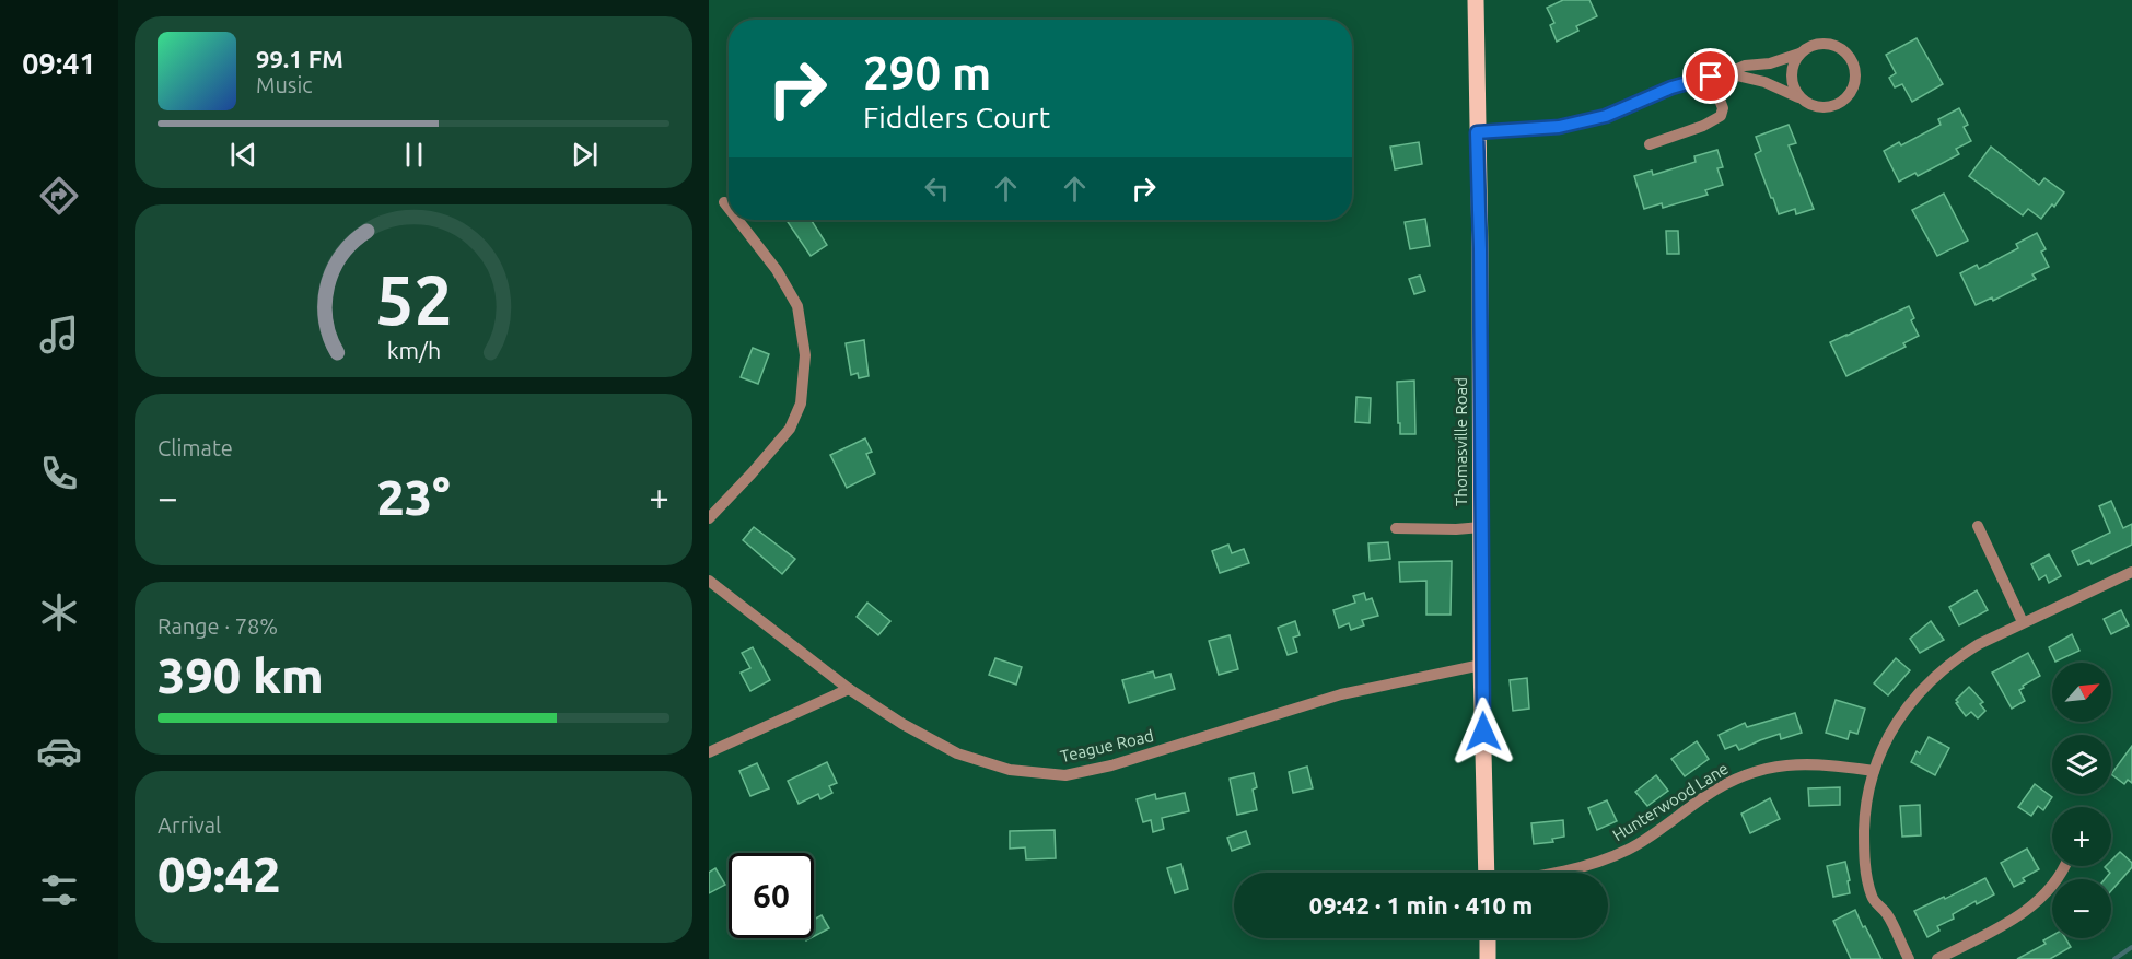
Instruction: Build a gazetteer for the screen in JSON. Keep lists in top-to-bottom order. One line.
{"streets":{"main road":["Thomasville Road"],"street":["Teague Road","Hunterwood Lane"]},"crossings":[["Thomasville Road","Teague Road"]],"north":"top right","page":{"tabs":"09:41","turn":["290 m","Fiddlers Court"],"song":["99.1 FM","Music"],"tile":["Climate",["Range · 78%","390 km"],["Arrival","09:42"]],"heat":["−","23°","+"],"map_buttons":["+","−"],"limit":"60","trip":"09:42 · 1 min · 410 m","gauge":["52","km/h"]}}
